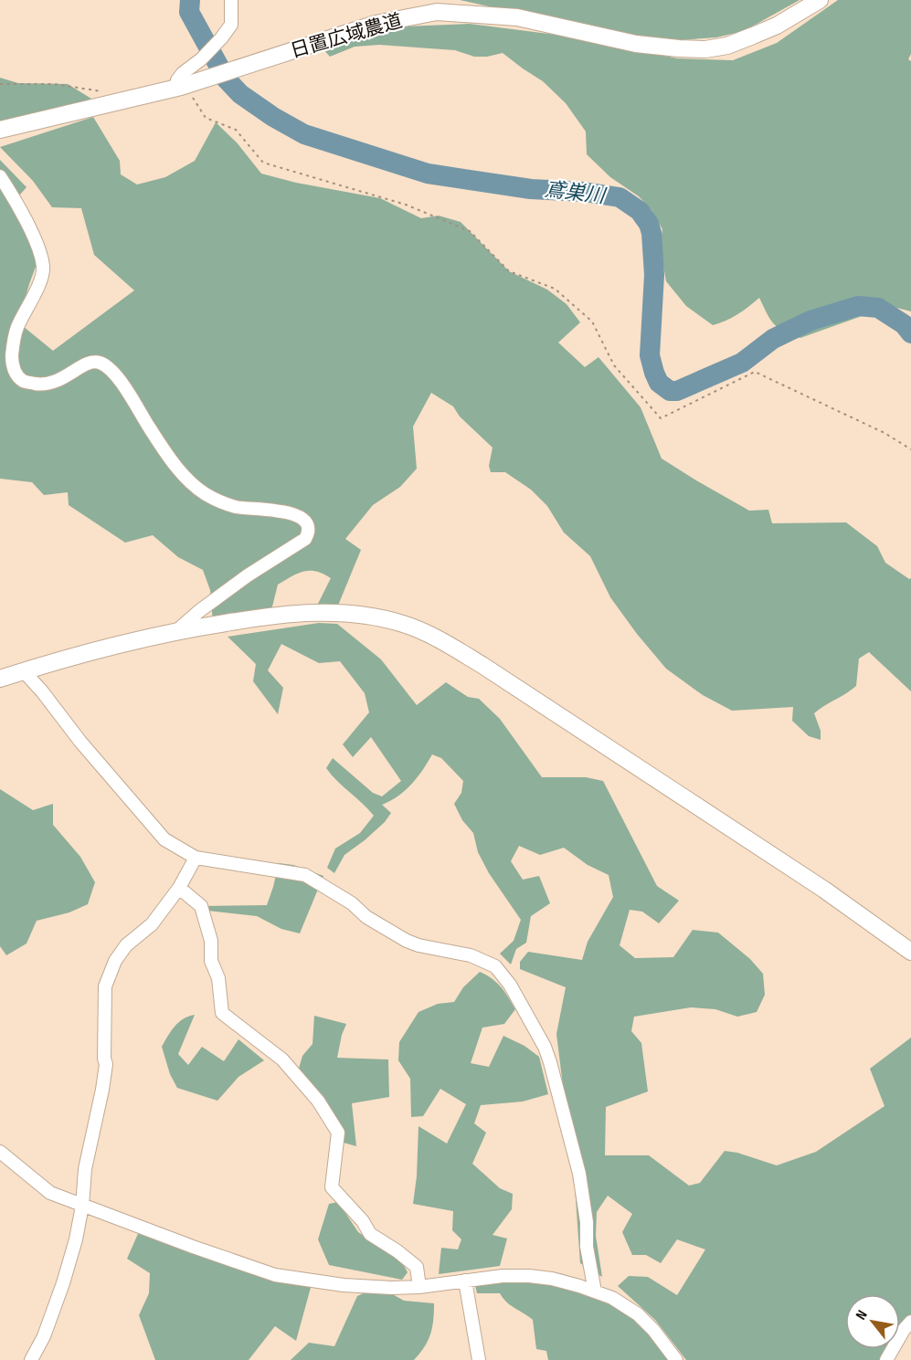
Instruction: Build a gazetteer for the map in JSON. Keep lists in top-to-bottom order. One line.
{"streets":{"street":["日置広域農道"]},"water":["鳶巣川"],"north":"top left"}
